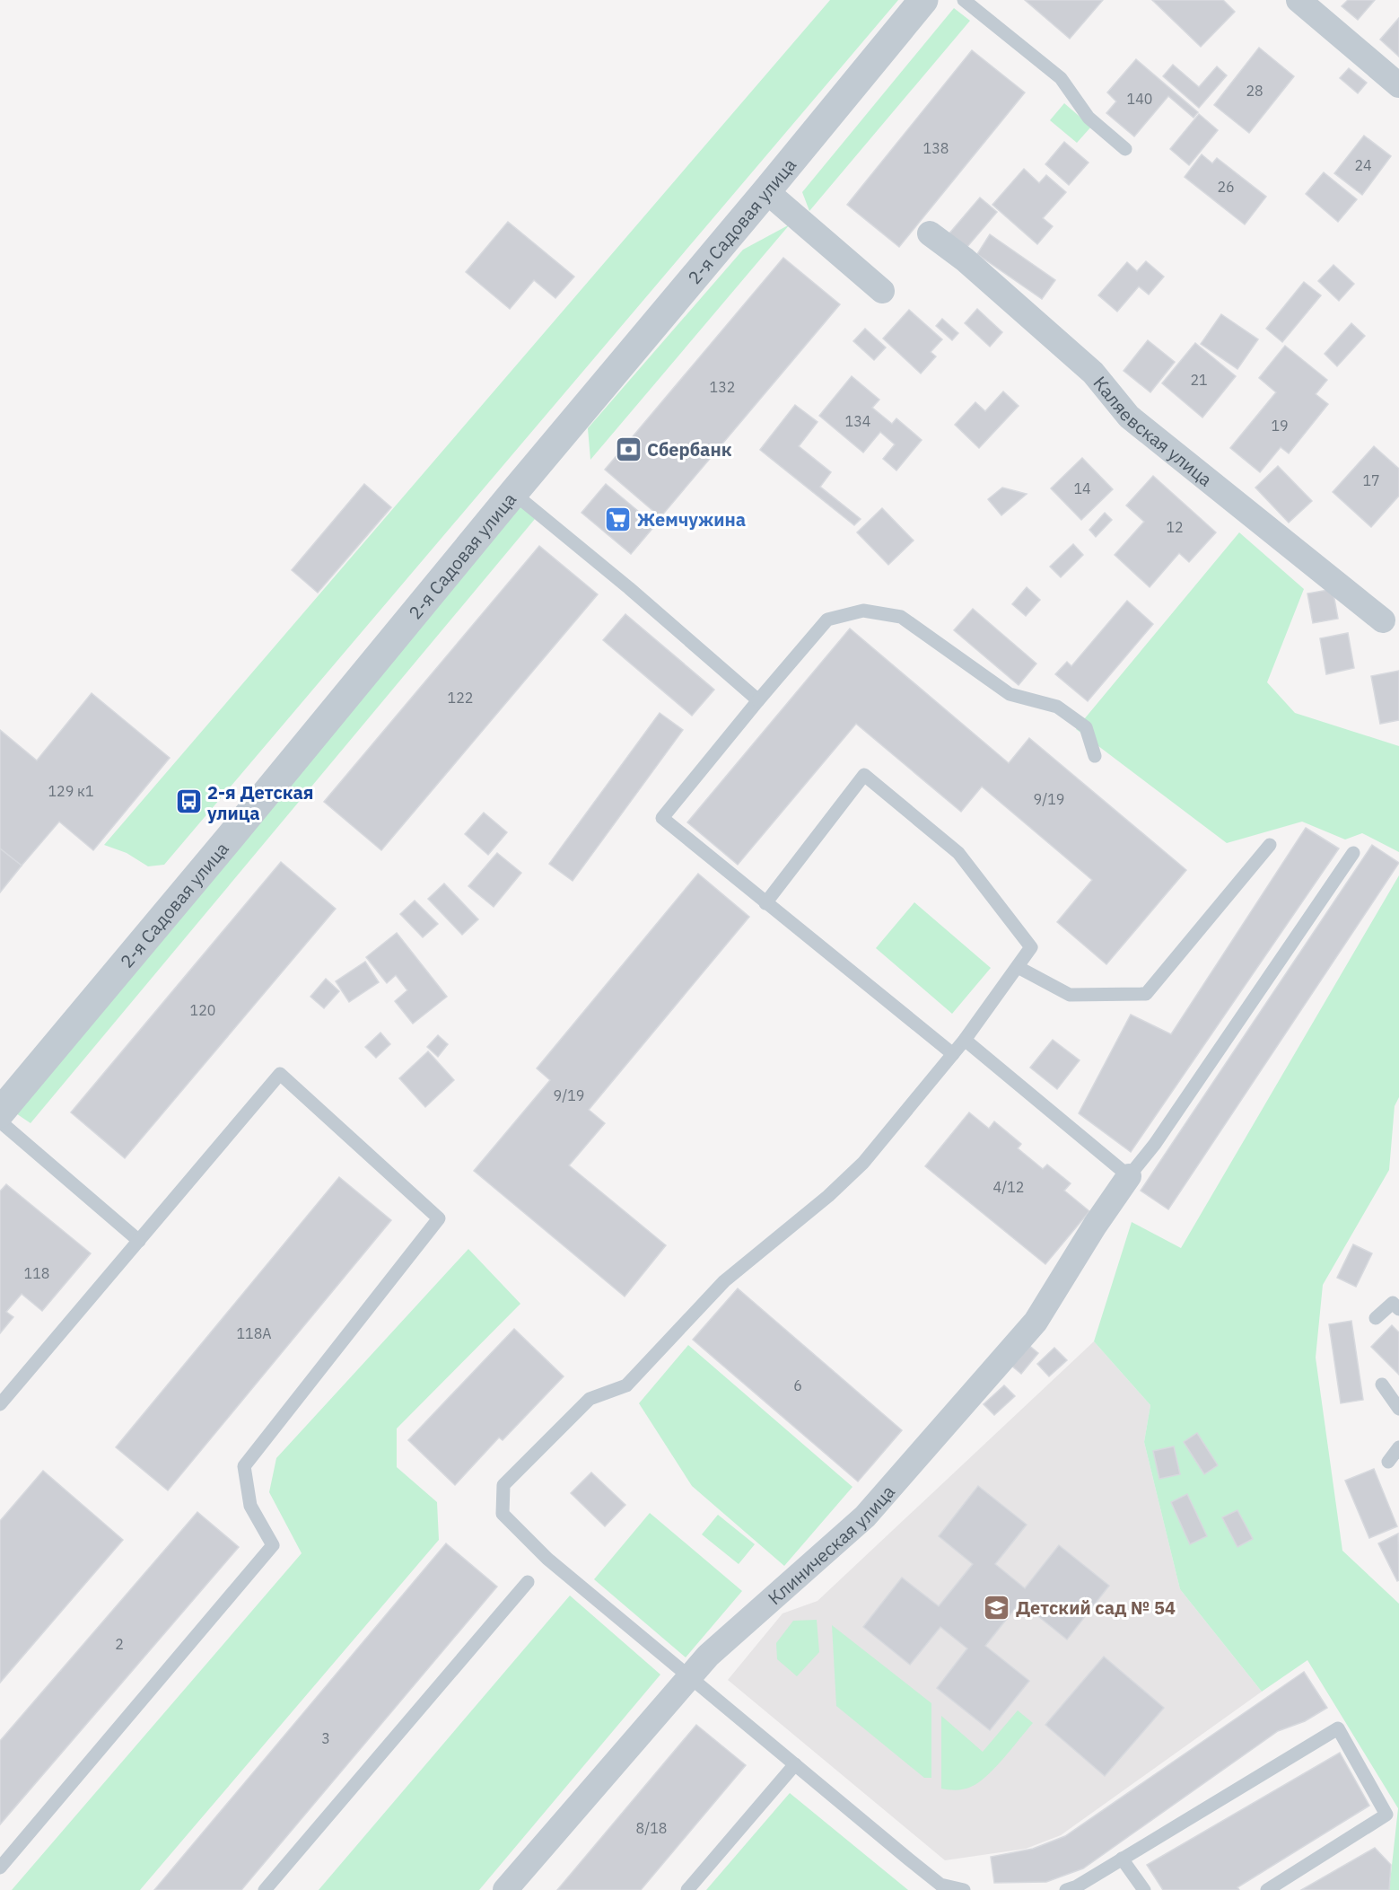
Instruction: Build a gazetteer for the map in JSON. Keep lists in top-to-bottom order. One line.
{"streets":{"street":["2-я Садовая улица","Каляевская улица","Клиническая улица"]},"places":{"bank":["Сбербанк"],"supermarket":["Жемчужина"],"bus stop":["2-я Детская улица"],"school or university":["Детский сад № 54"]},"house_numbers":["28","140","138","24","26","21","132","134","19","17","14","12","122","129 к1","9/19","120","9/19","4/12","118","118А","6","2","3","8/18"]}
